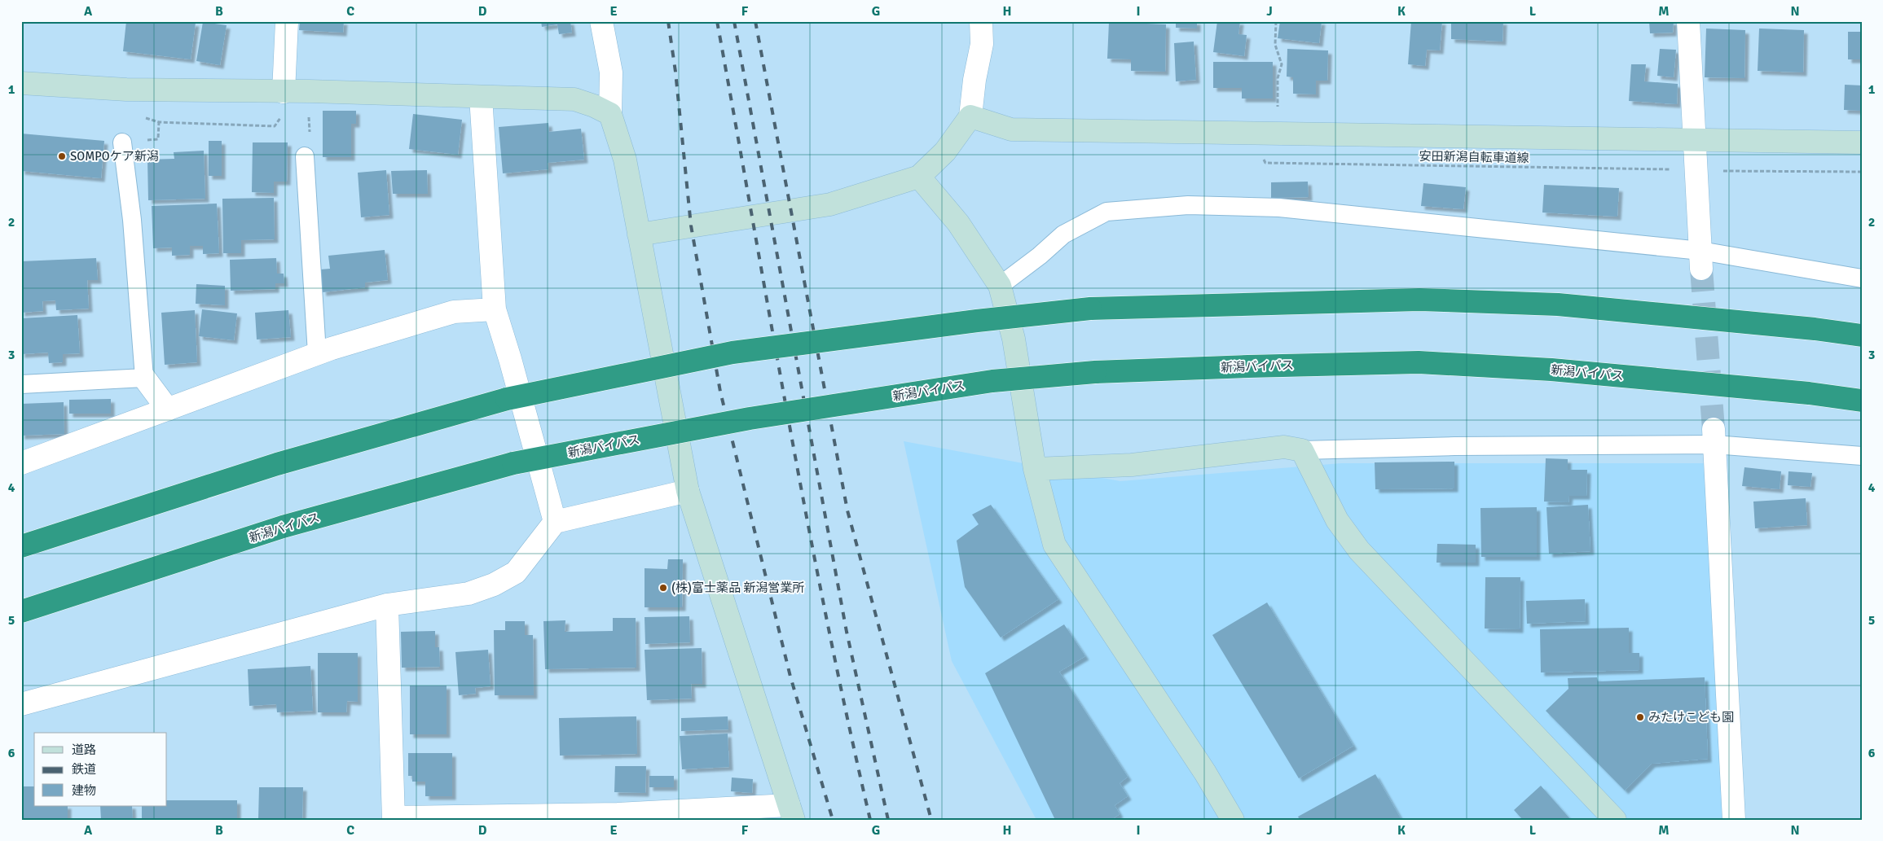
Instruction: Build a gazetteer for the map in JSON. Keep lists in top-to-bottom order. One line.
{"streets":{"highway":["新潟バイパス"],"path":["安田新潟自転車道線"]},"places":["SOMPOケア新潟","(株)富士薬品 新潟営業所","みたけこども園"],"legend":["道路","鉄道","建物"],"grid":{"columns":["A","B","C","D","E","F","G","H","I","J","K","L","M","N"],"rows":["1","2","3","4","5","6"]}}
